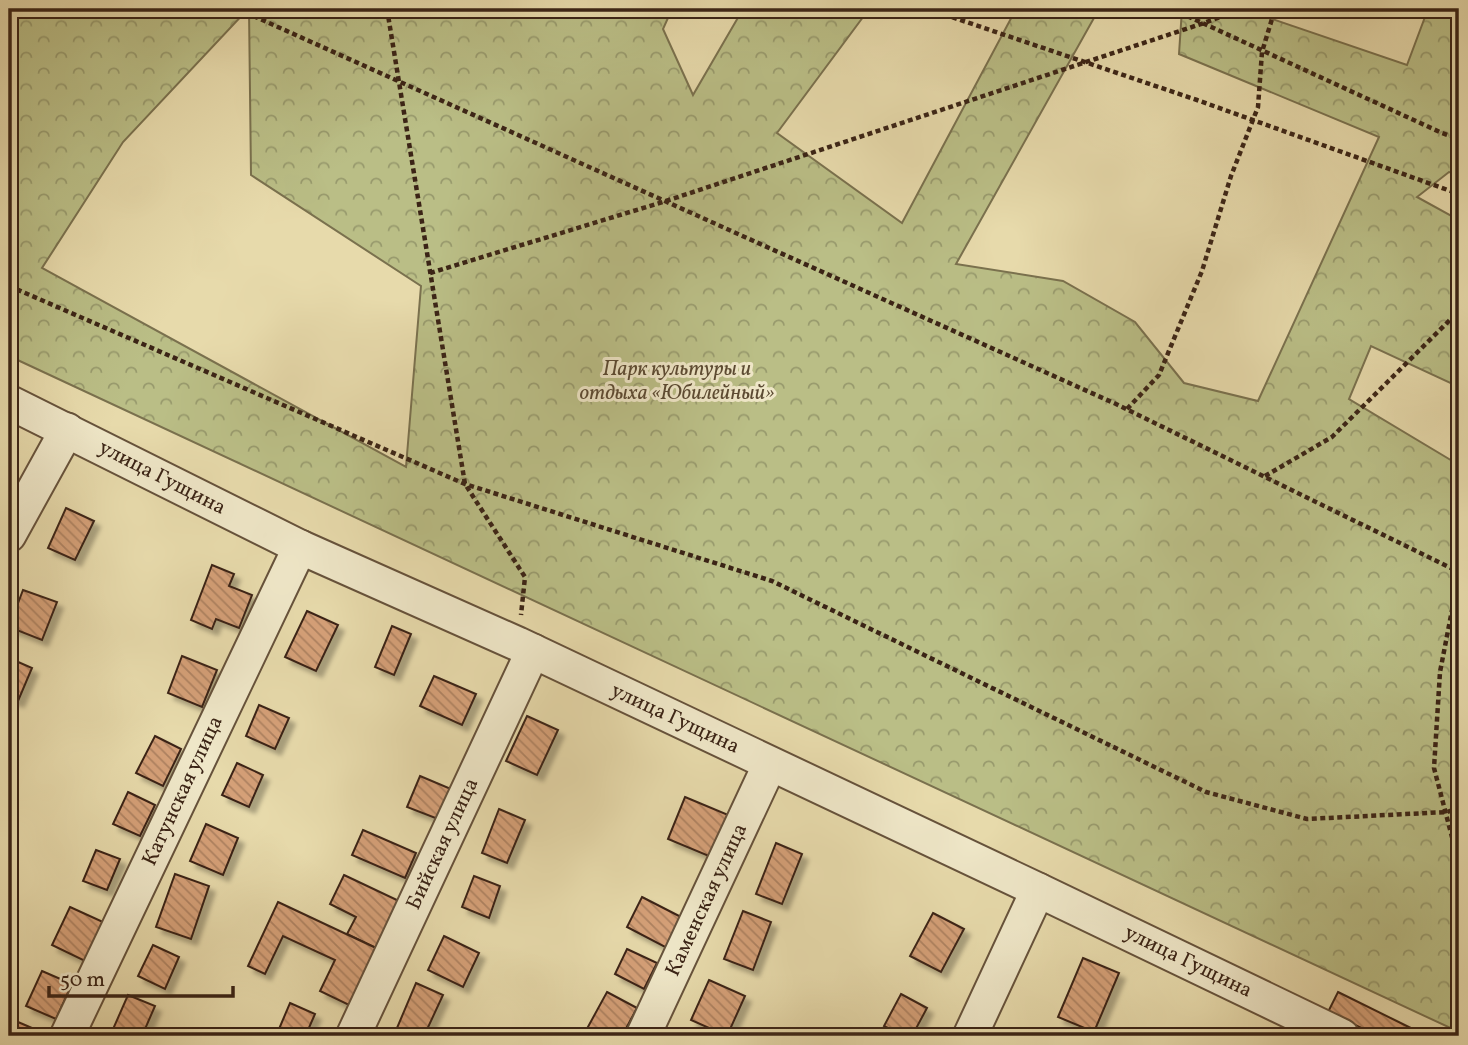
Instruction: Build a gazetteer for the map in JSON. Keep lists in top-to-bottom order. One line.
{"streets":{"street":["улица Гущина","Катунская улица","Бийская улица","Каменская улица"]},"crossings":[["улица Гущина","Катунская улица"],["улица Гущина","Бийская улица"],["улица Гущина","Каменская улица"]],"parks":["Парк культуры и отдыха «Юбилейный»"],"scale_bar":"50 m"}
